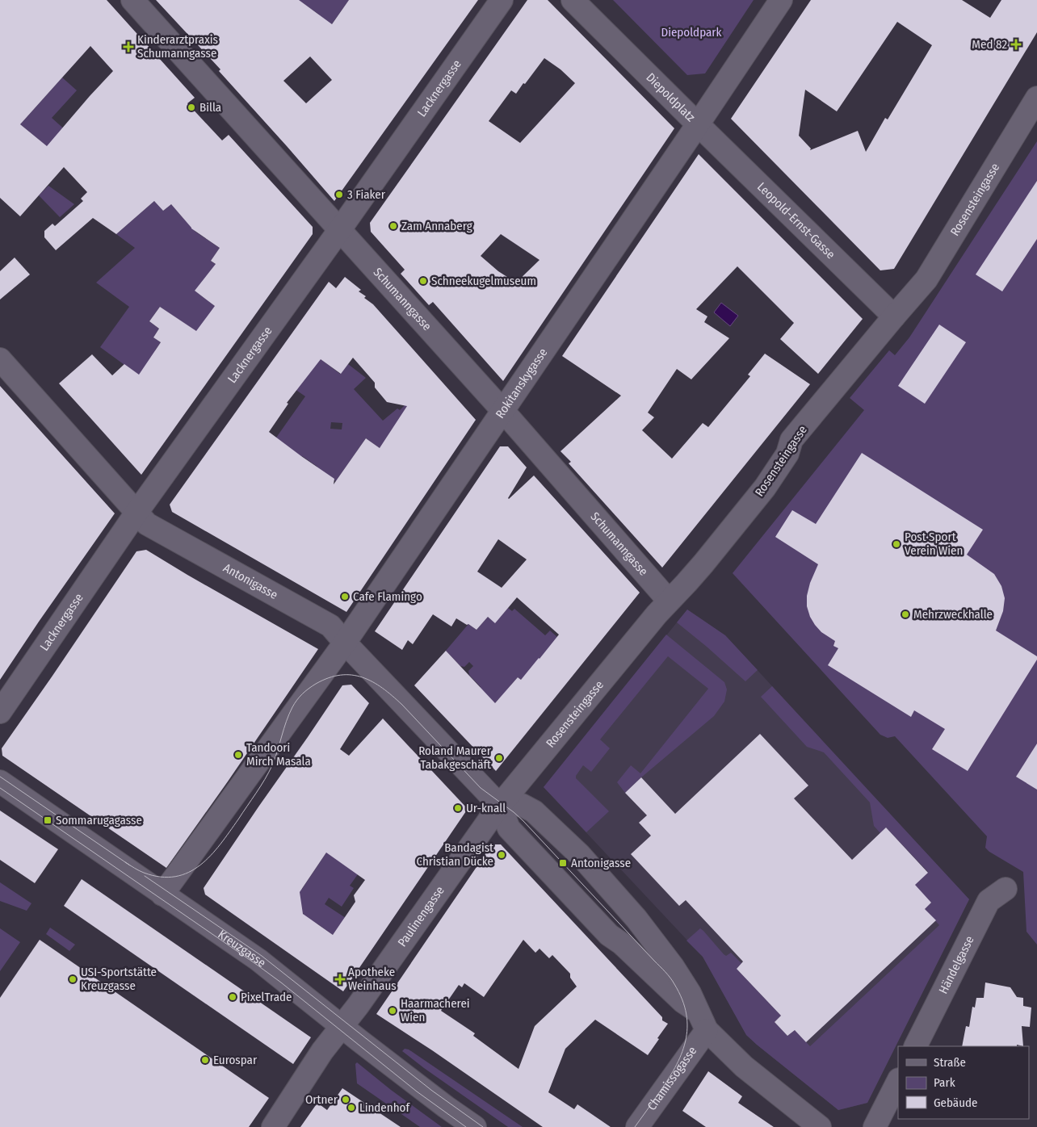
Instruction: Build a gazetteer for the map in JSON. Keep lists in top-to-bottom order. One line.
{"streets":{"street":["Lacknergasse","Diepoldplatz","Rosensteingasse","Leopold-Ernst-Gasse","Schumanngasse","Rokitanskygasse","Antonigasse","Paulinengasse","Kreuzgasse","Händelgasse","Chamissogasse"]},"crossings":[["Lacknergasse","Schumanngasse"],["Lacknergasse","Antonigasse"],["Diepoldplatz","Leopold-Ernst-Gasse"],["Diepoldplatz","Rokitanskygasse"],["Rosensteingasse","Leopold-Ernst-Gasse"],["Rosensteingasse","Schumanngasse"],["Rosensteingasse","Antonigasse"],["Rosensteingasse","Paulinengasse"],["Leopold-Ernst-Gasse","Rokitanskygasse"],["Schumanngasse","Rokitanskygasse"],["Rokitanskygasse","Antonigasse"],["Antonigasse","Paulinengasse"],["Antonigasse","Chamissogasse"],["Paulinengasse","Kreuzgasse"]],"parks":["Diepoldpark"],"places":{"health":["Med 82","Kinderarztpraxis Schumanngasse","Apotheke Weinhaus"],"other":["Billa","3 Fiaker","Zam Annaberg","Schneekugelmuseum","Post Sport Verein Wien","Cafe Flamingo","Mehrzweckhalle","Tandoori Mirch Masala","Roland Maurer Tabakgeschäft","Ur-knall","Bandagist Christian Dücke","USI-Sportstätte Kreuzgasse","PixelTrade","Haarmacherei Wien","Eurospar","Ortner","Lindenhof"],"transit":["Sommarugagasse","Antonigasse"]},"legend":["Straße","Park","Gebäude"]}
